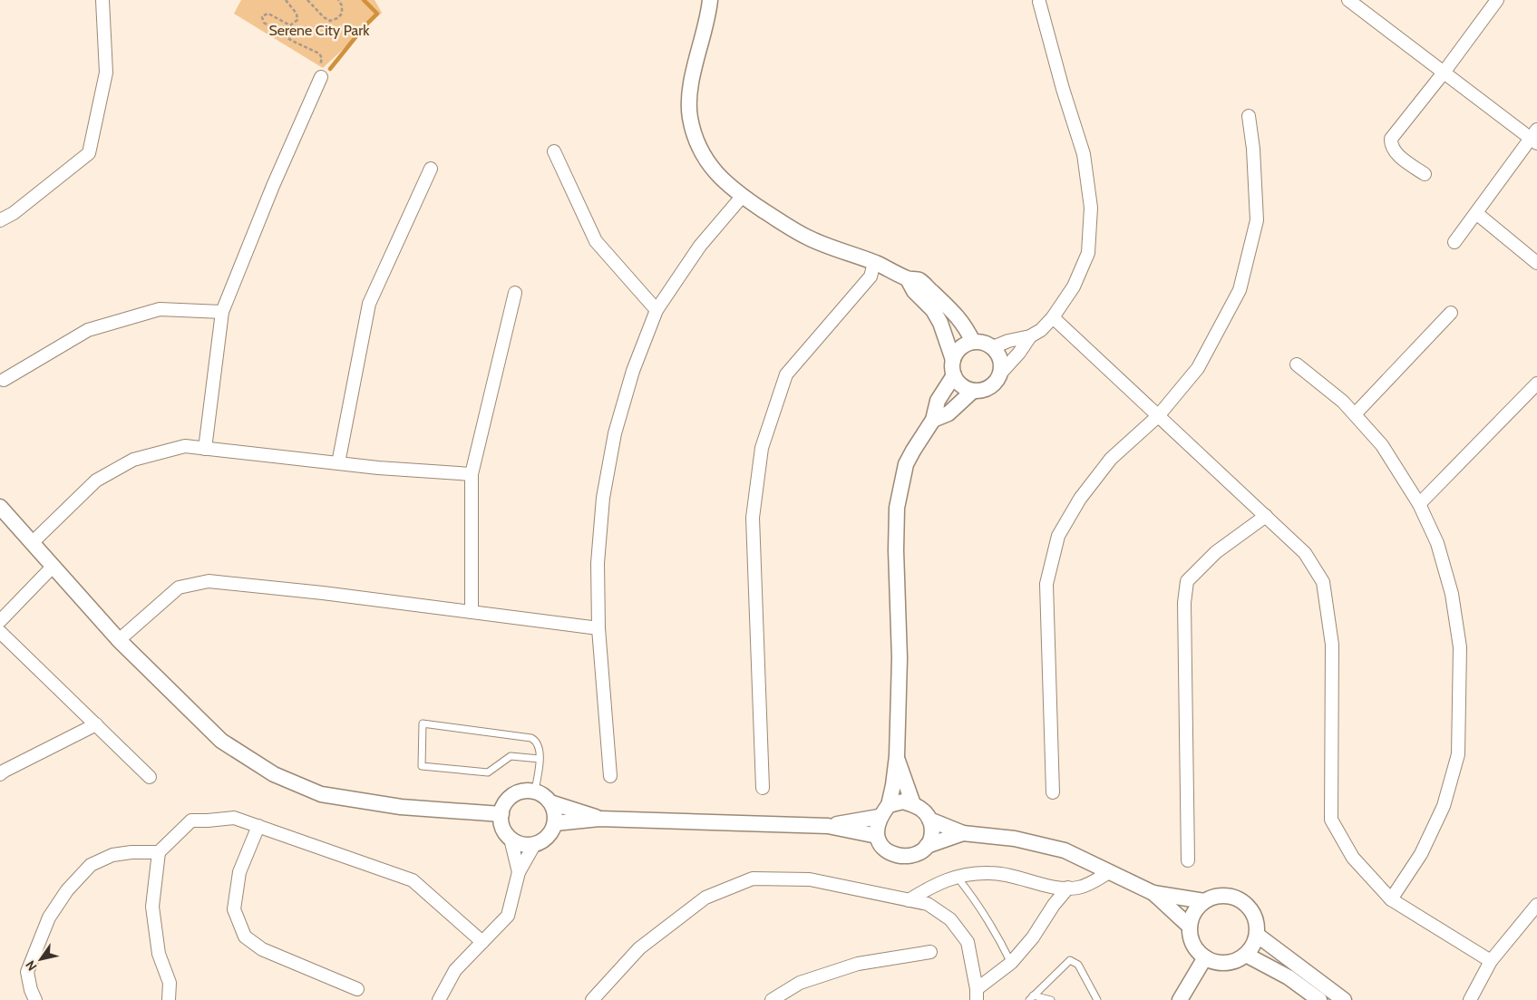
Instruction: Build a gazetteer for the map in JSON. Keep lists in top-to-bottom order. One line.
{"parks":["Serene City Park"],"north":"bottom left"}
